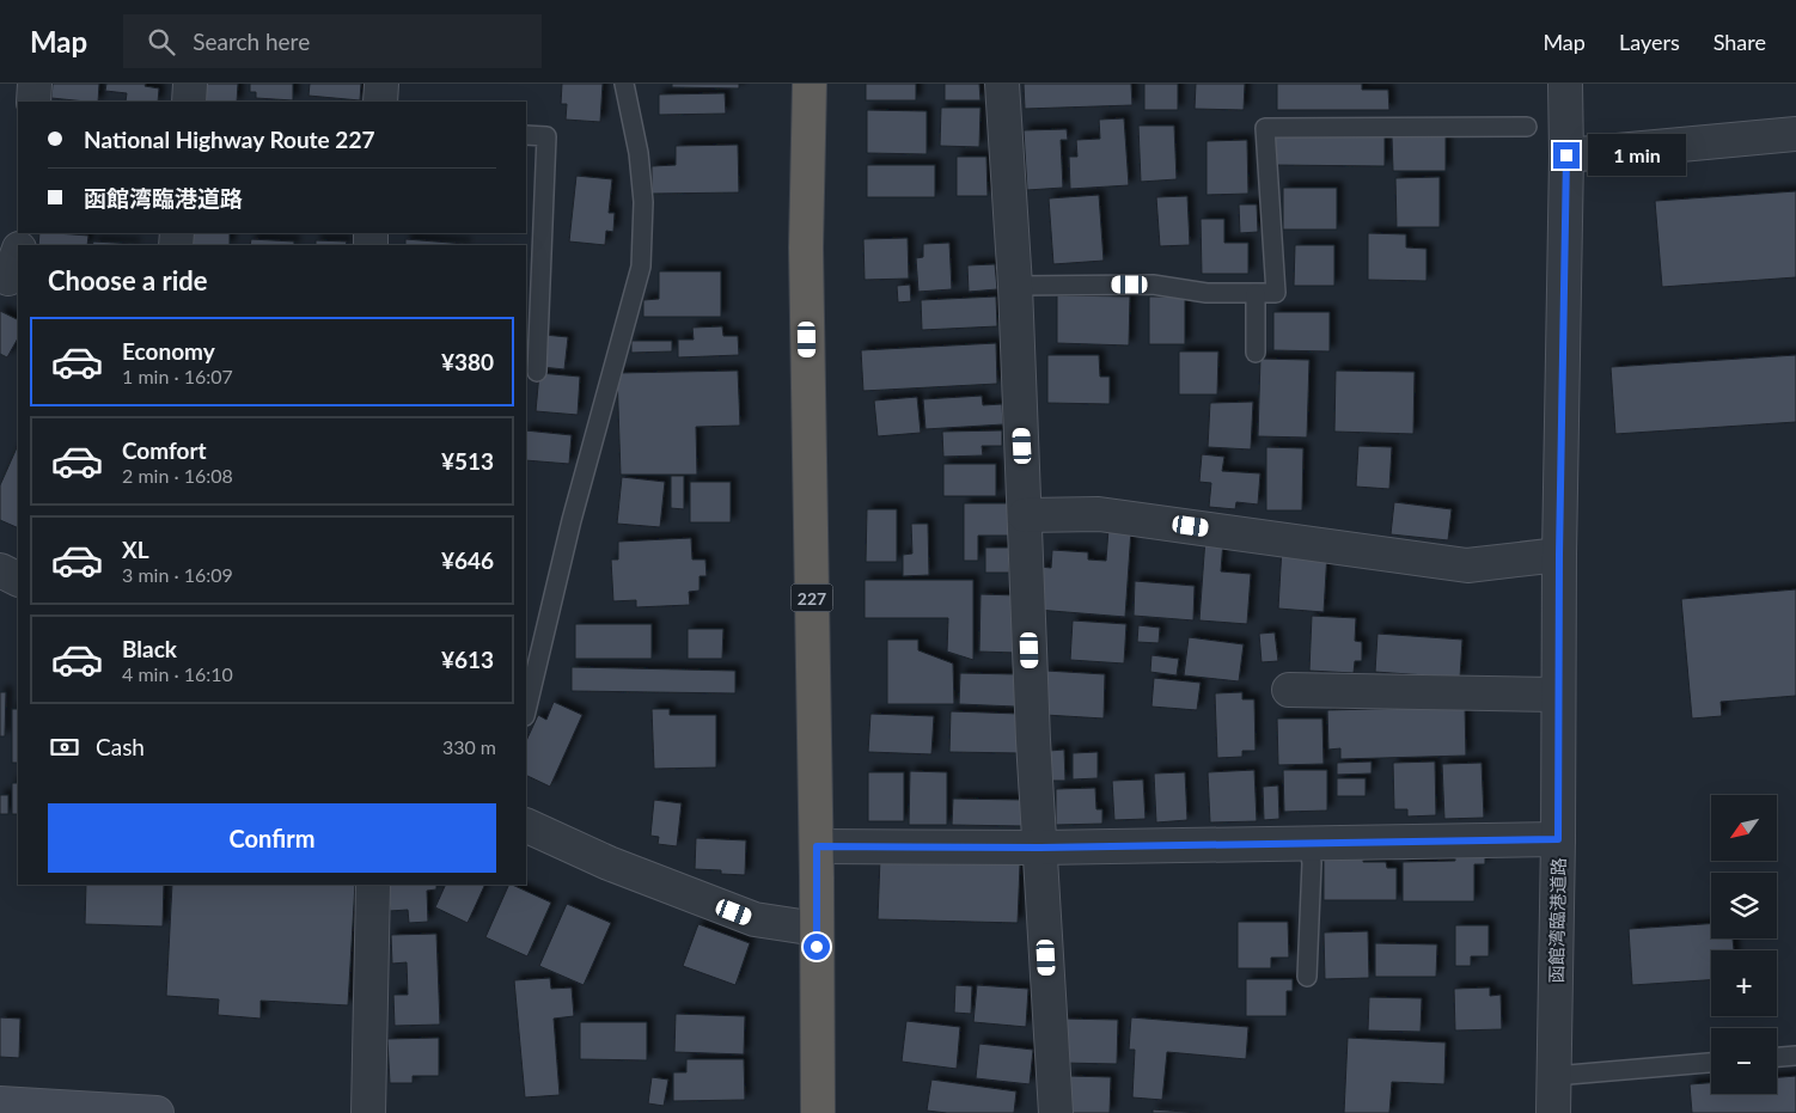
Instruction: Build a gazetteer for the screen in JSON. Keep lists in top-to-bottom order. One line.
{"streets":{"highway":["227"],"street":["函館湾臨港道路"]},"north":"bottom left","page":{"header":"Map","search":"Search here","nav":["Map","Layers","Share"],"banner":["National Highway Route 227","函館湾臨港道路"],"bubble":"1 min","heading":"Choose a ride","list":[{"name":"Economy","note":"1 min · 16:07","value":"¥380"},{"name":"Comfort","note":"2 min · 16:08","value":"¥513"},{"name":"XL","note":"3 min · 16:09","value":"¥646"},{"name":"Black","note":"4 min · 16:10","value":"¥613"}],"pay":["Cash","330 m"],"buttons":"Confirm","map_buttons":["+","−"]}}
